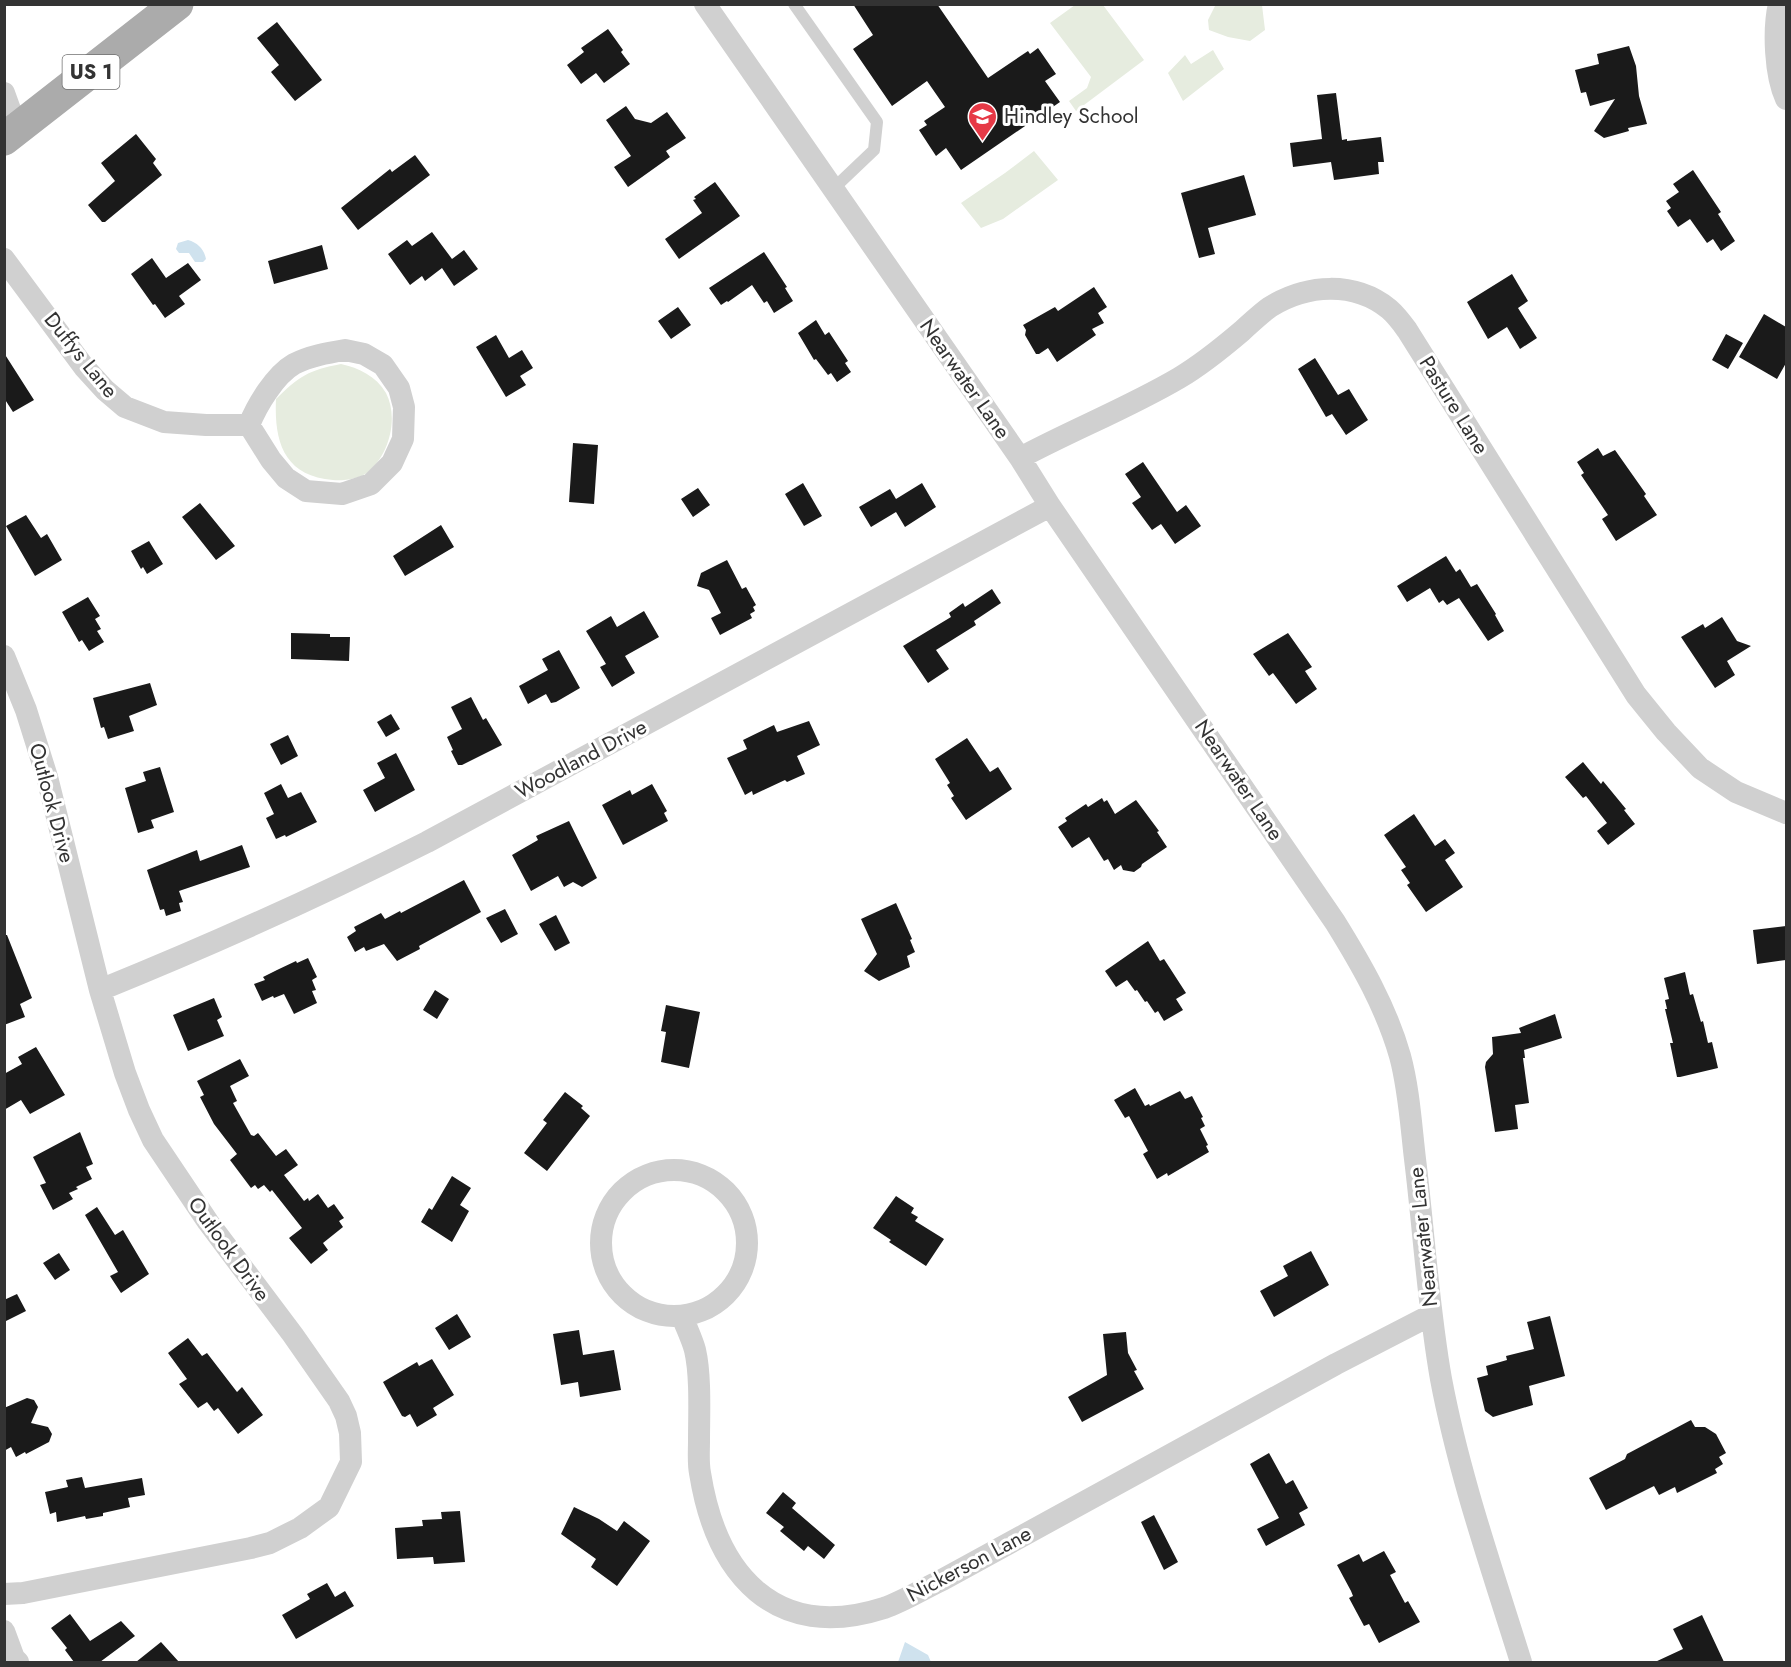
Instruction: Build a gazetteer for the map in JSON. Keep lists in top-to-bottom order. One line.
{"streets":{"main road":["US 1"],"street":["Duffys Lane","Nearwater Lane","Pasture Lane","Woodland Drive","Outlook Drive","Nickerson Lane"]},"crossings":[["Nearwater Lane","Pasture Lane"],["Nearwater Lane","Woodland Drive"],["Nearwater Lane","Nickerson Lane"],["Woodland Drive","Outlook Drive"]],"places":{"school or university":["Hindley School"]}}
